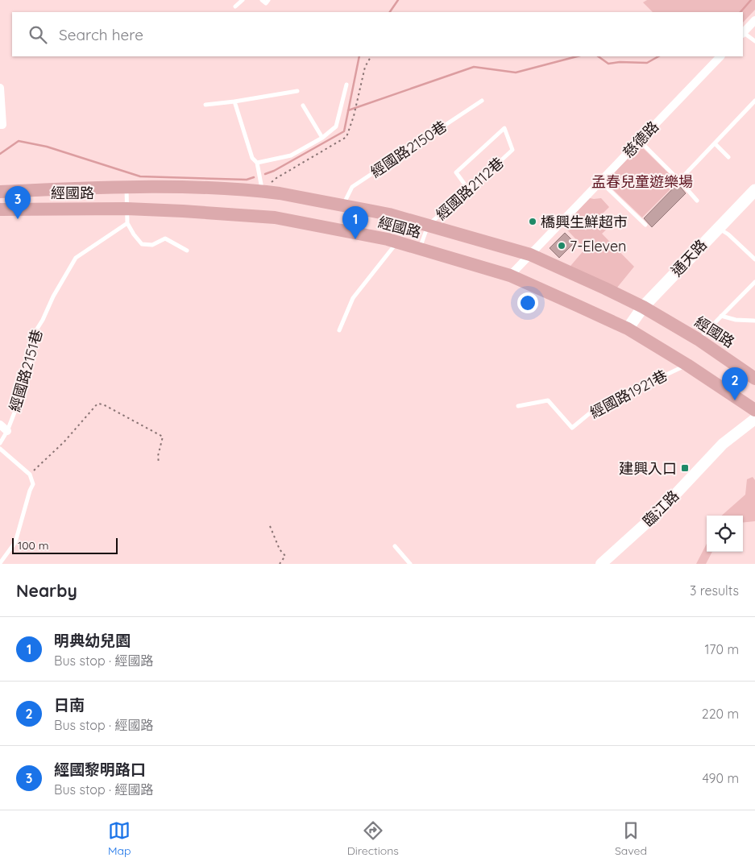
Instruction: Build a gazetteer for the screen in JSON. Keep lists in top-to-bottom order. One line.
{"streets":{"main road":["經國路","通天路"],"street":["慈德路","臨江路"],"lane":["經國路2150巷","經國路2112巷","經國路2151巷","經國路1921巷"]},"crossings":[["慈德路","經國路"],["經國路2150巷","經國路"],["經國路2112巷","經國路"],["經國路","通天路"],["經國路","經國路1921巷"]],"parks":["孟春兒童遊樂場"],"places":{"other":["橋興生鮮超市","7-Eleven"],"transit":["建興入口"]},"scale_bar":"100 m","page":{"search":"Search here","pins":["3","1","2"],"scale":"100 m","heading":["Nearby","3 results"],"list":[{"mark":"1","name":"明典幼兒園","note":"Bus stop · 經國路","value":"170 m"},{"mark":"2","name":"日南","note":"Bus stop · 經國路","value":"220 m"},{"mark":"3","name":"經國黎明路口","note":"Bus stop · 經國路","value":"490 m"}],"nav":["Map","Directions","Saved"]}}
